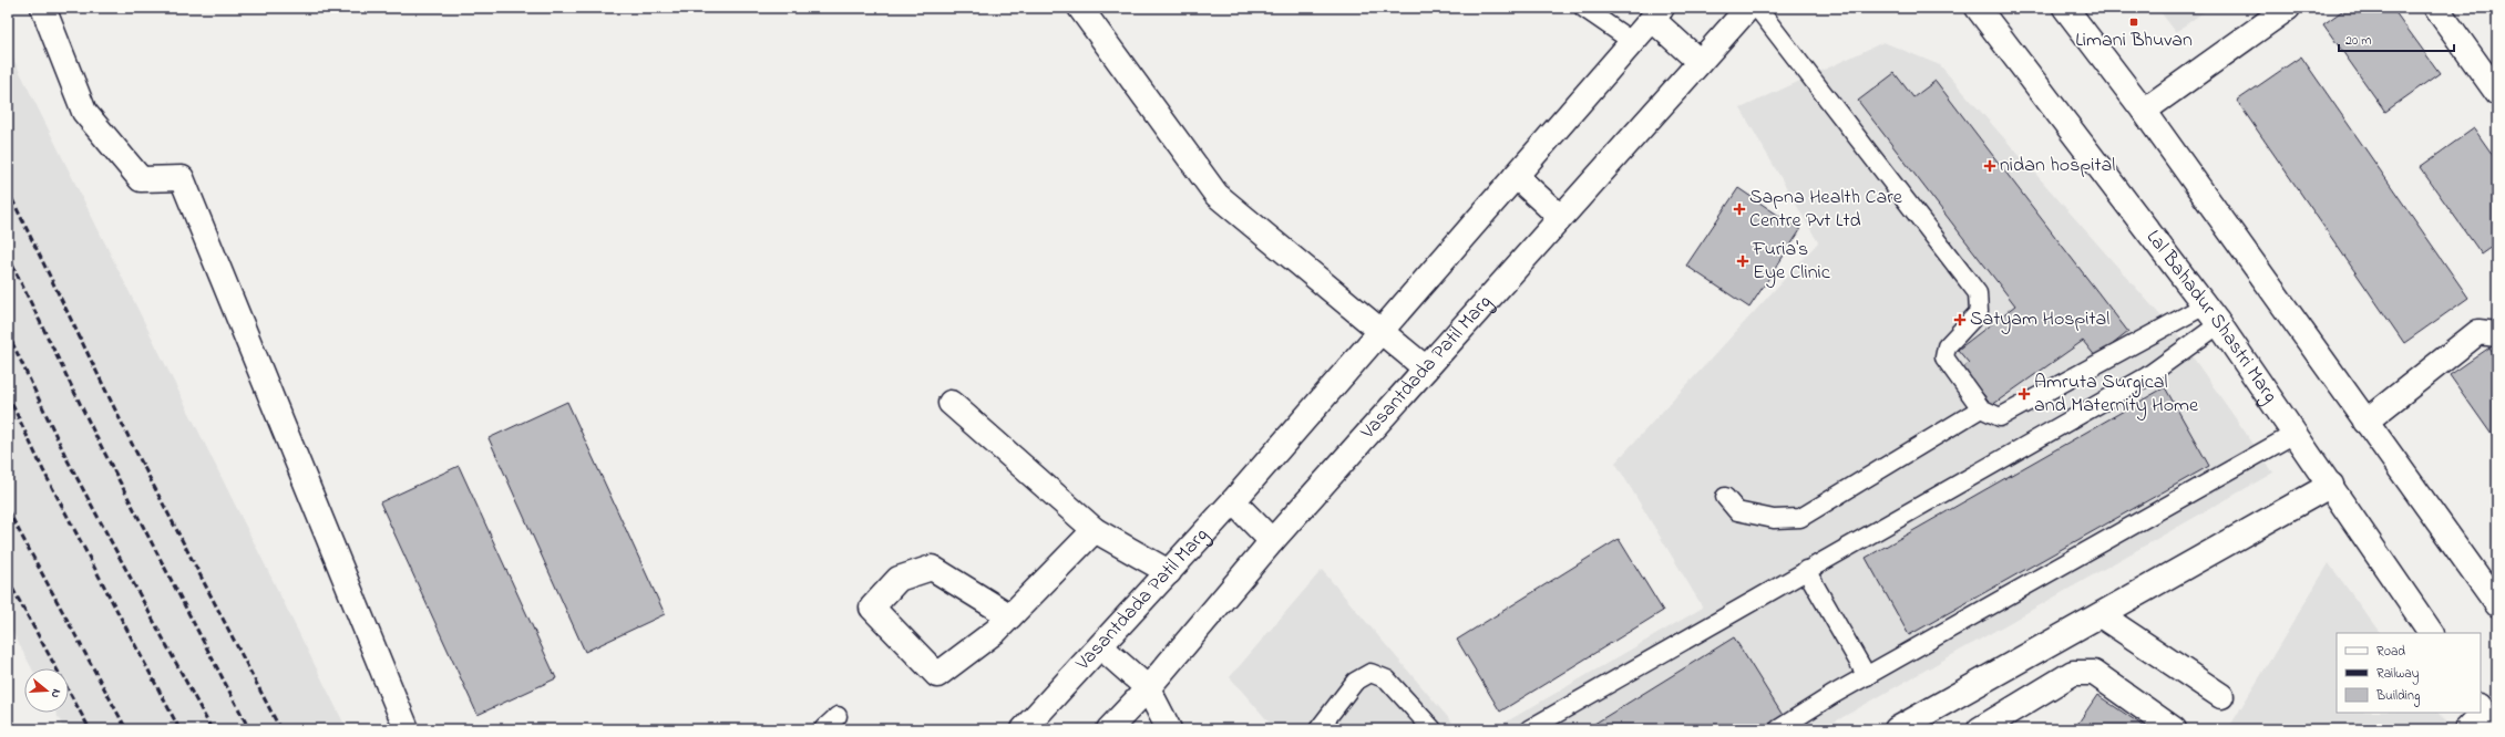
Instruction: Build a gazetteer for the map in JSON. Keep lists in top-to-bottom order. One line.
{"streets":{"main road":["Lal Bahadur Shastri Marg","Vasantdada Patil Marg"]},"places":{"transit":["Limani Bhuvan"],"health":["nidan hospital","Sapna Health Care Centre Pvt Ltd","Furia's Eye Clinic","Satyam Hospital","Amruta Surgical and Maternity Home"]},"legend":["Road","Railway","Building"],"scale_bar":"20 m","north":"right"}
